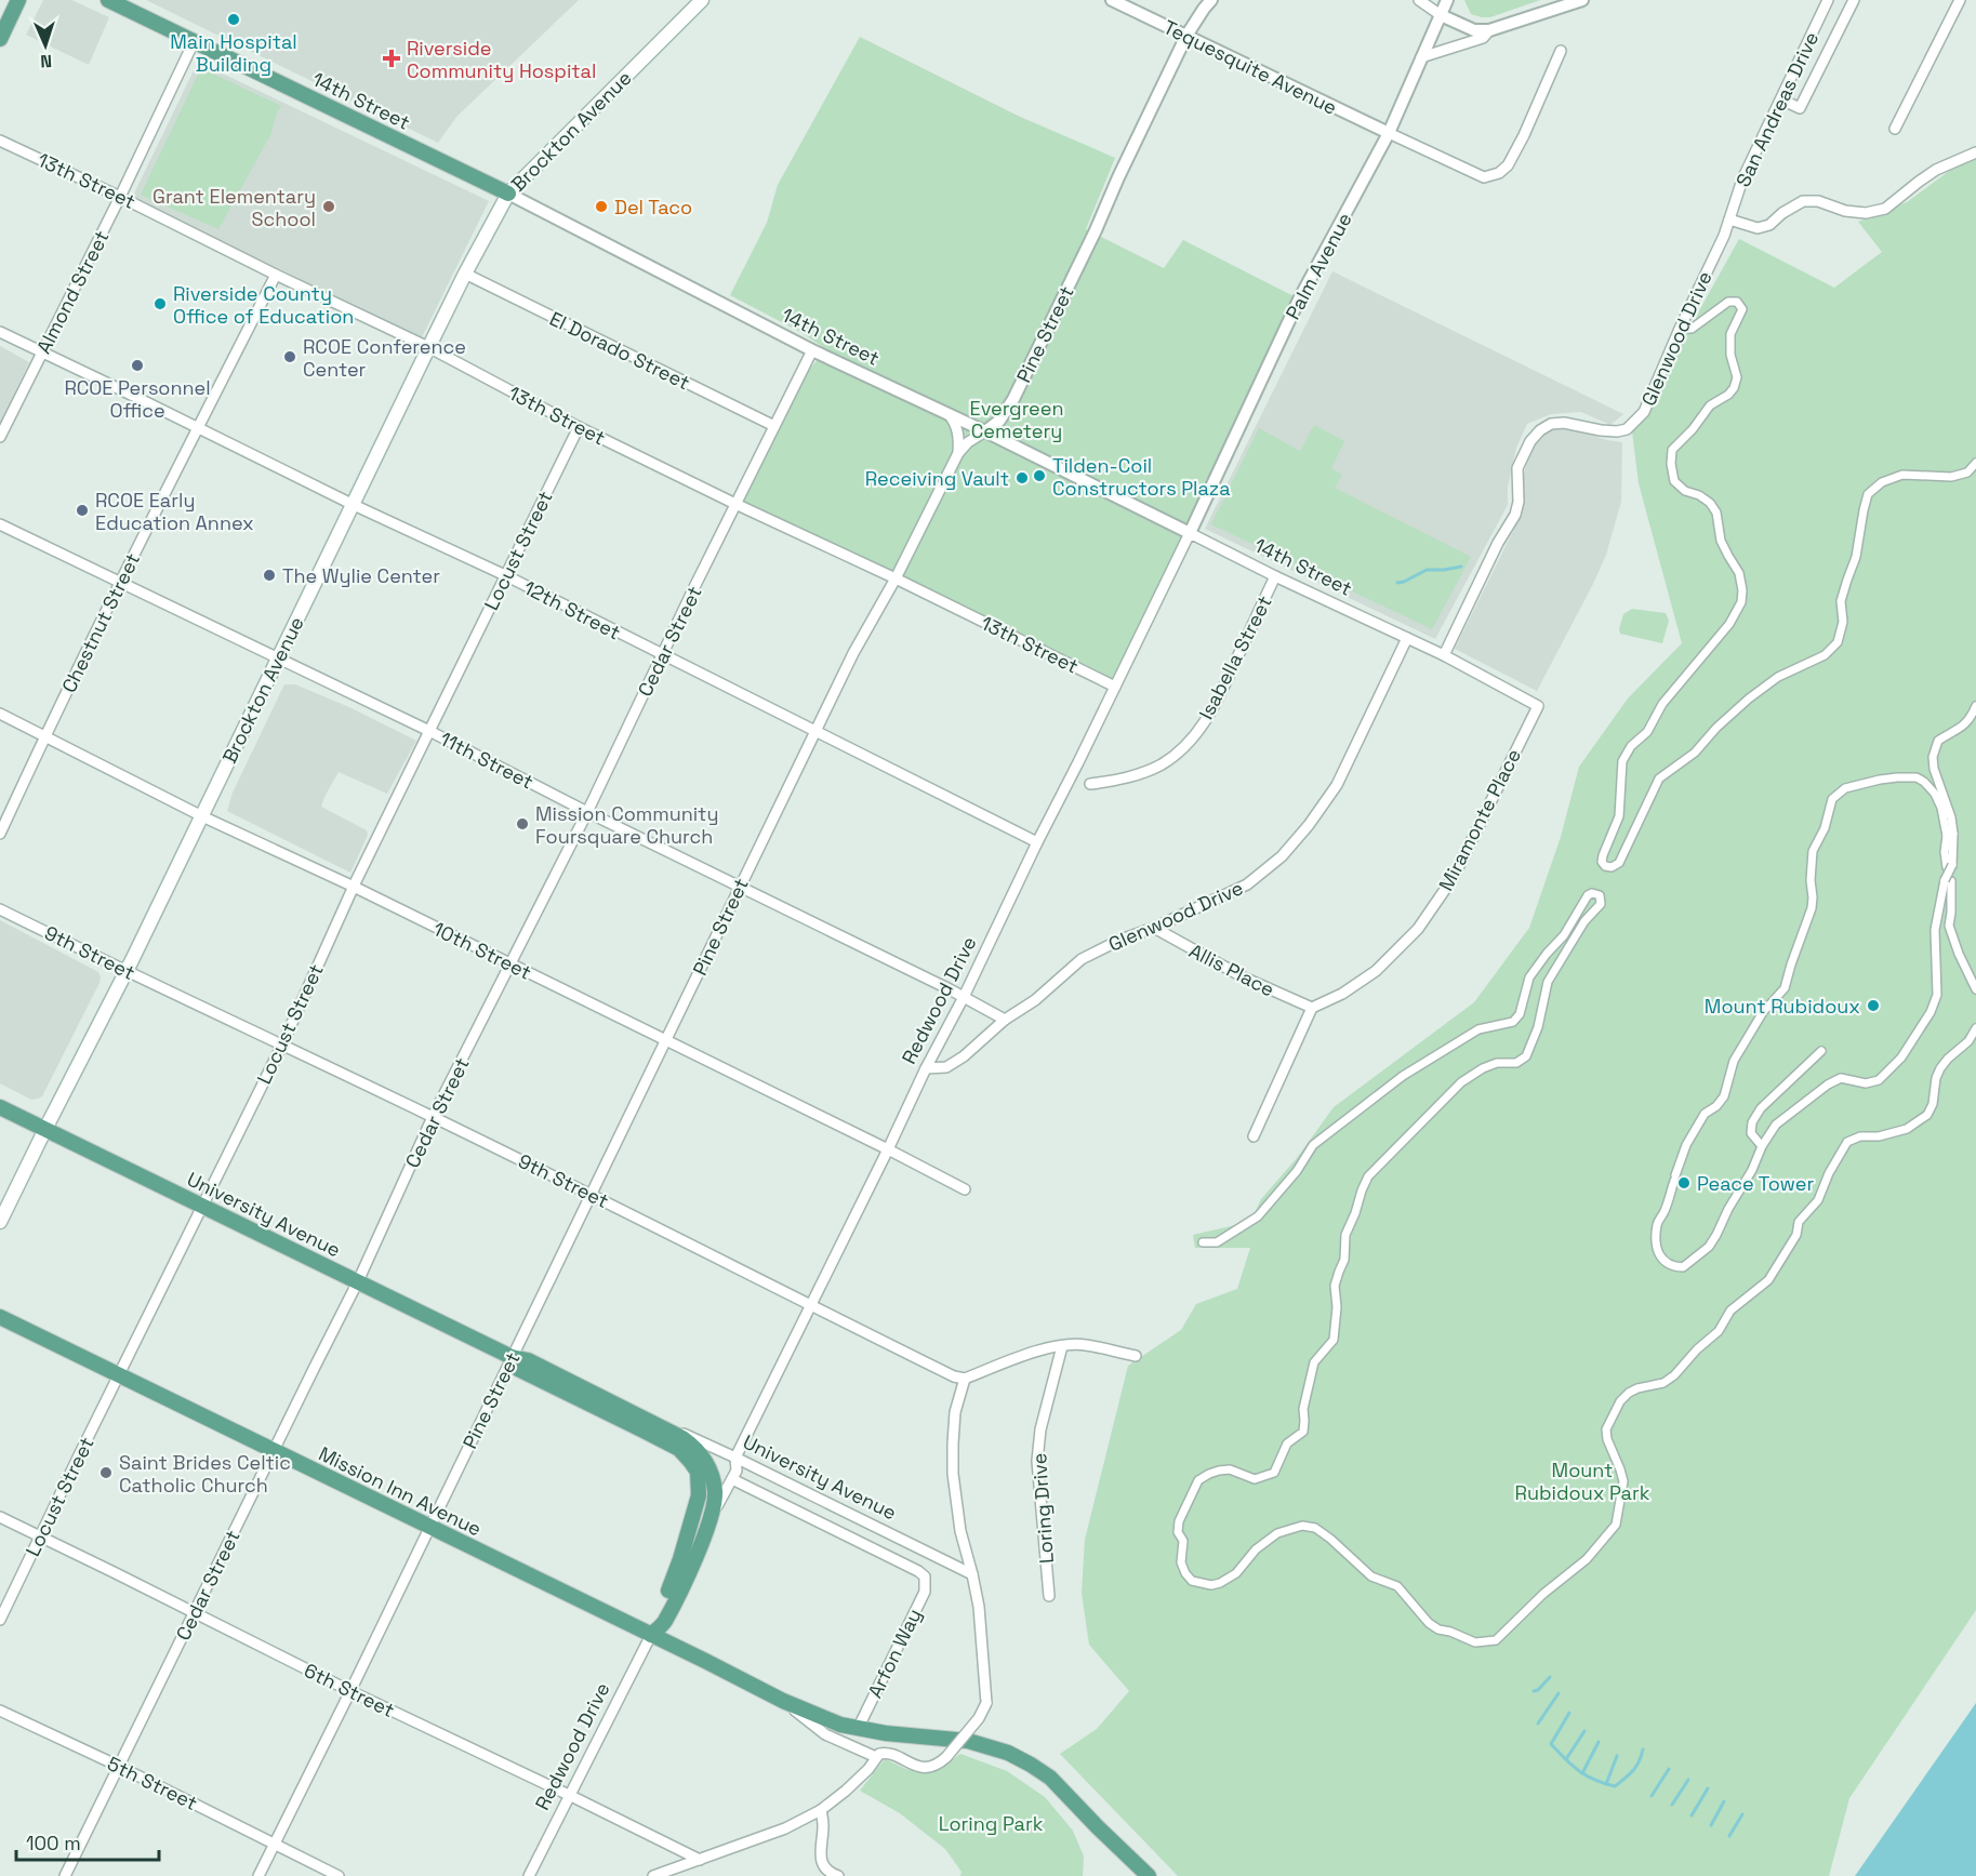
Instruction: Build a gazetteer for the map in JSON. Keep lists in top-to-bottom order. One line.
{"streets":{"main road":["14th Street","Brockton Avenue","Redwood Drive","University Avenue","Mission Inn Avenue"],"street":["Tequesquite Avenue","San Andreas Drive","13th Street","Palm Avenue","Almond Street","Pine Street","Glenwood Drive","El Dorado Street","Locust Street","12th Street","Chestnut Street","Cedar Street","Isabella Street","11th Street","Miramonte Place","10th Street","9th Street","Allis Place","Loring Drive","Arfon Way","6th Street","5th Street"]},"crossings":[["Tequesquite Avenue","Palm Avenue"],["Tequesquite Avenue","Pine Street"],["14th Street","Brockton Avenue"],["14th Street","Palm Avenue"],["14th Street","Almond Street"],["14th Street","Pine Street"],["14th Street","Glenwood Drive"],["14th Street","Cedar Street"],["14th Street","Isabella Street"],["14th Street","Miramonte Place"],["14th Street","Redwood Drive"],["San Andreas Drive","Glenwood Drive"],["Brockton Avenue","13th Street"],["Brockton Avenue","El Dorado Street"],["Brockton Avenue","12th Street"],["Brockton Avenue","11th Street"],["Brockton Avenue","10th Street"],["Brockton Avenue","9th Street"],["Brockton Avenue","University Avenue"],["13th Street","Almond Street"],["13th Street","Pine Street"],["13th Street","Locust Street"],["13th Street","Chestnut Street"],["13th Street","Cedar Street"],["13th Street","Redwood Drive"],["Palm Avenue","Redwood Drive"],["Almond Street","12th Street"],["Pine Street","12th Street"],["Pine Street","11th Street"],["Pine Street","10th Street"],["Pine Street","9th Street"],["Pine Street","University Avenue"],["Pine Street","Mission Inn Avenue"],["Pine Street","6th Street"],["Pine Street","5th Street"],["Glenwood Drive","11th Street"],["Glenwood Drive","Allis Place"],["Glenwood Drive","Redwood Drive"],["El Dorado Street","Cedar Street"],["Locust Street","12th Street"],["Locust Street","11th Street"],["Locust Street","10th Street"],["Locust Street","9th Street"],["Locust Street","University Avenue"],["Locust Street","Mission Inn Avenue"],["Locust Street","6th Street"],["12th Street","Chestnut Street"],["12th Street","Cedar Street"],["12th Street","Redwood Drive"],["Chestnut Street","11th Street"],["Chestnut Street","10th Street"],["Cedar Street","11th Street"],["Cedar Street","10th Street"],["Cedar Street","9th Street"],["Cedar Street","University Avenue"],["Cedar Street","Mission Inn Avenue"],["Cedar Street","6th Street"],["Cedar Street","5th Street"],["11th Street","Redwood Drive"],["Miramonte Place","Allis Place"],["10th Street","Redwood Drive"],["9th Street","Redwood Drive"],["Redwood Drive","University Avenue"],["Redwood Drive","Mission Inn Avenue"],["Redwood Drive","6th Street"],["University Avenue","Mission Inn Avenue"],["University Avenue","Arfon Way"],["Mission Inn Avenue","Arfon Way"]],"parks":["Evergreen Cemetery","Mount Rubidoux Park","Loring Park"],"places":{"other":["Main Hospital Building","Grant Elementary School","Del Taco","Riverside County Office of Education","RCOE Conference Center","RCOE Personnel Office","Tilden-Coil Constructors Plaza","Receiving Vault","RCOE Early Education Annex","The Wylie Center","Mission Community Foursquare Church","Mount Rubidoux","Peace Tower","Saint Brides Celtic Catholic Church"],"health":["Riverside Community Hospital"]},"scale_bar":"100 m","north":"bottom"}
